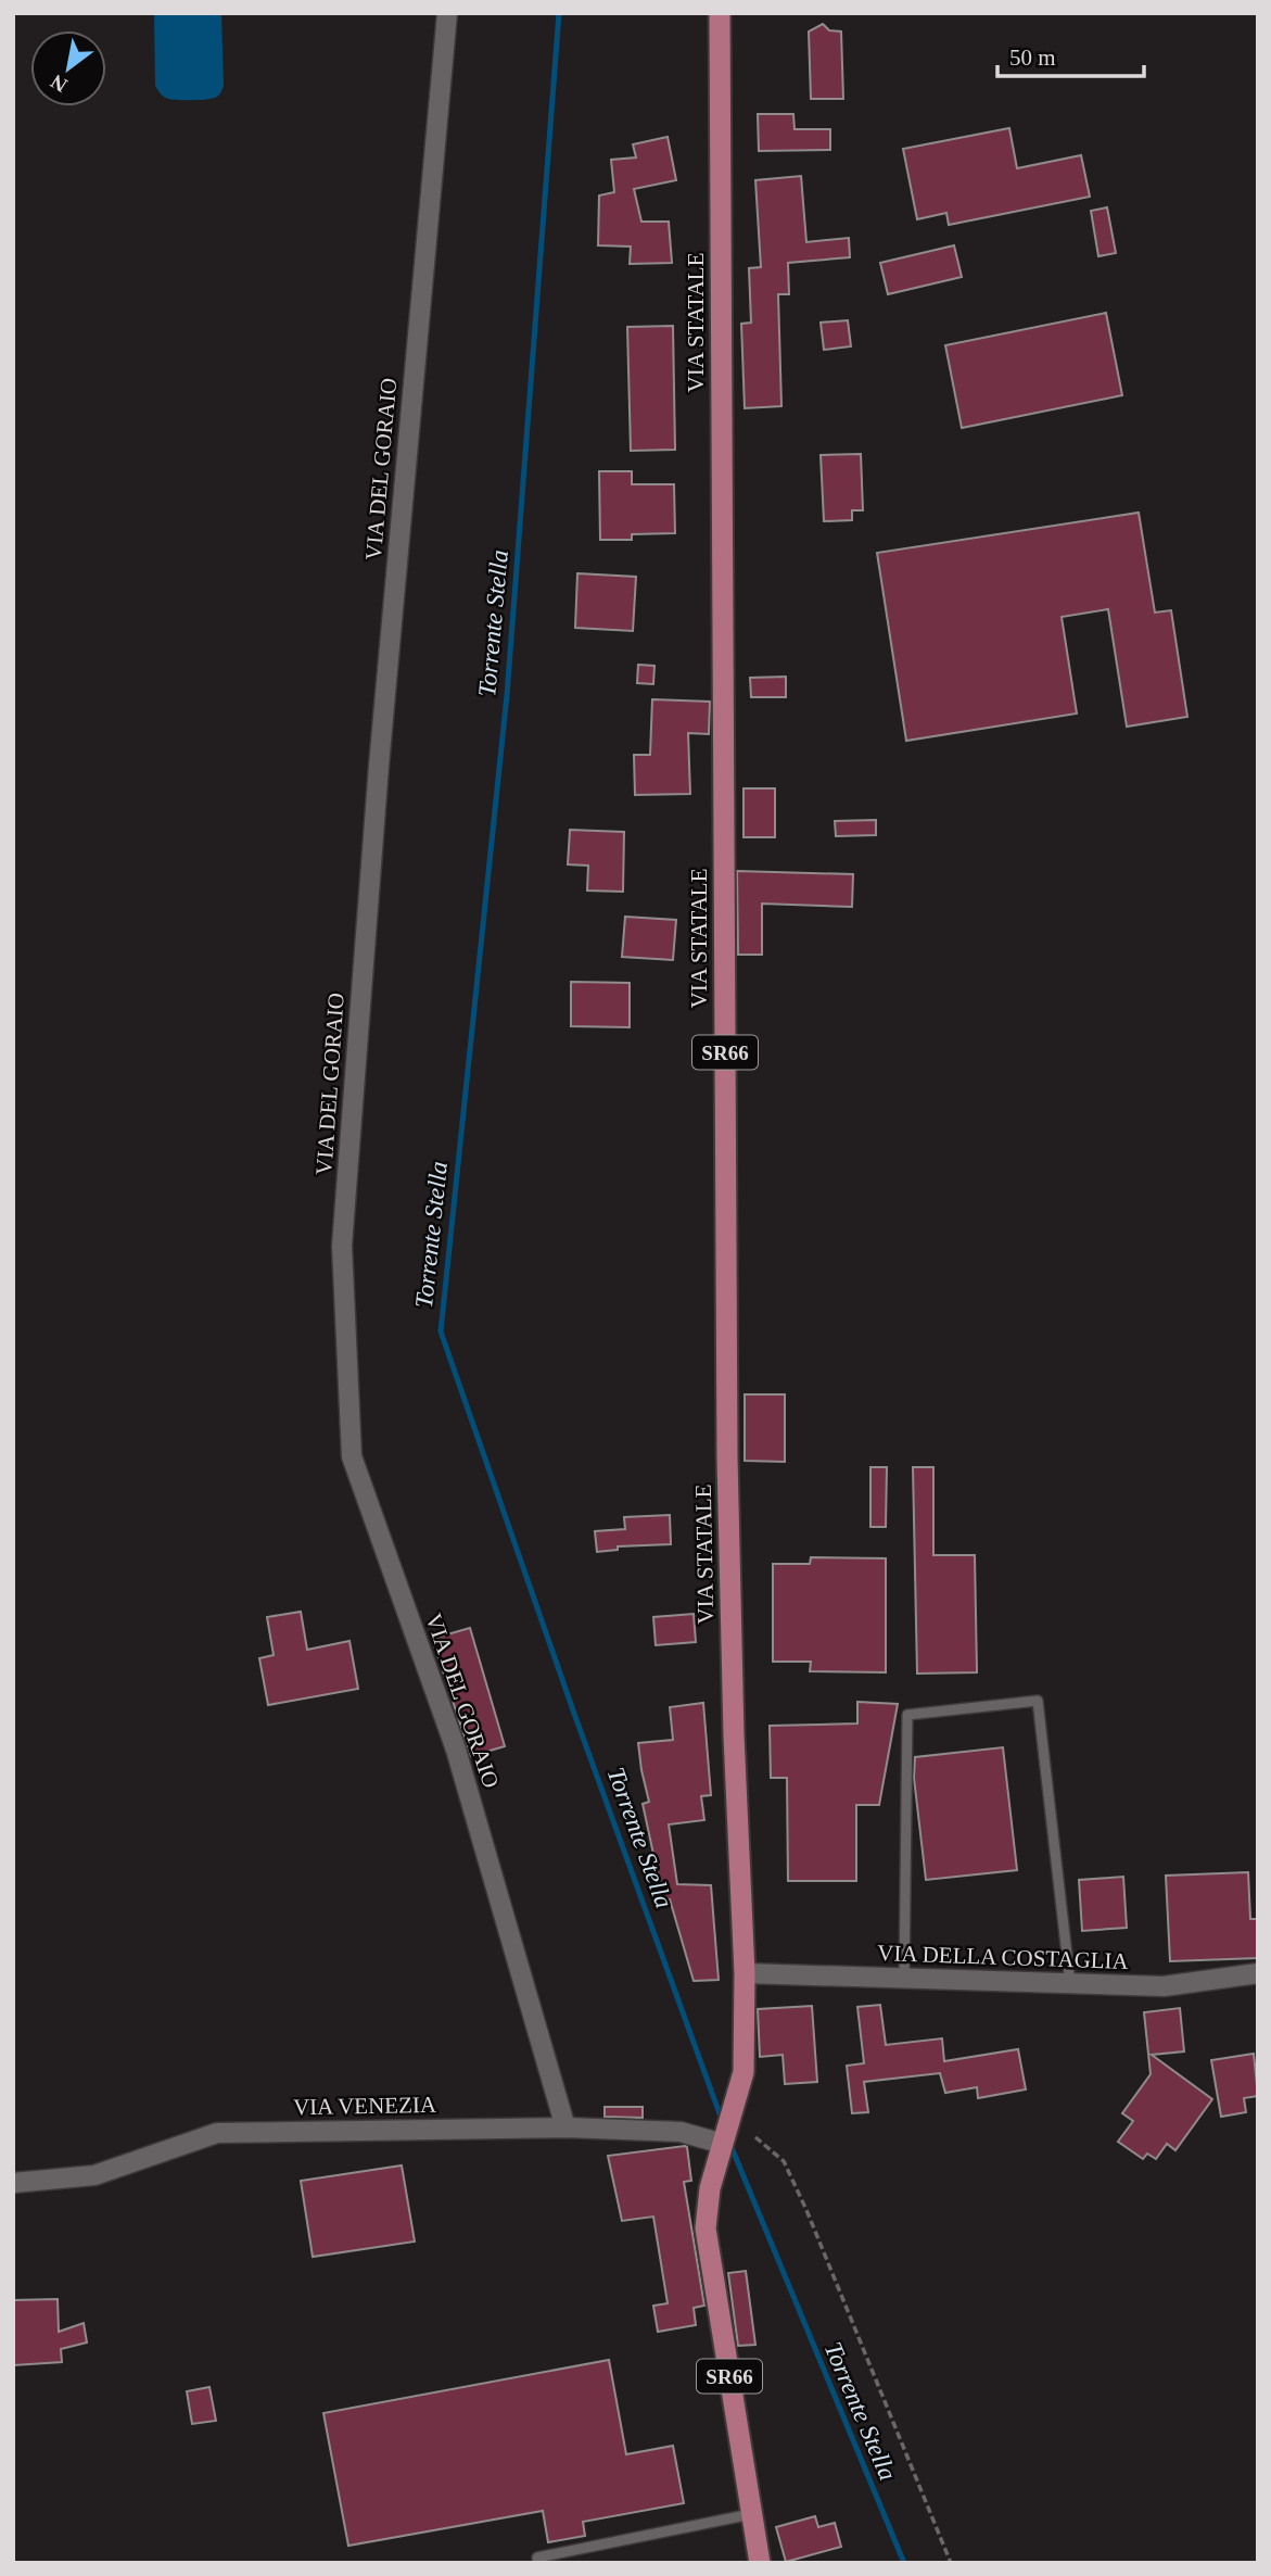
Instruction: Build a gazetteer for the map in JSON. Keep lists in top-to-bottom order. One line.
{"streets":{"main road":["VIA STATALE","SR66"],"street":["VIA DEL GORAIO","VIA DELLA COSTAGLIA","VIA VENEZIA"]},"crossings":[["VIA STATALE","SR66"],["VIA STATALE","VIA DELLA COSTAGLIA"],["VIA STATALE","VIA VENEZIA"],["VIA DEL GORAIO","VIA VENEZIA"],["SR66","VIA VENEZIA"]],"water":["Torrente Stella"],"scale_bar":"50 m","north":"bottom left"}
